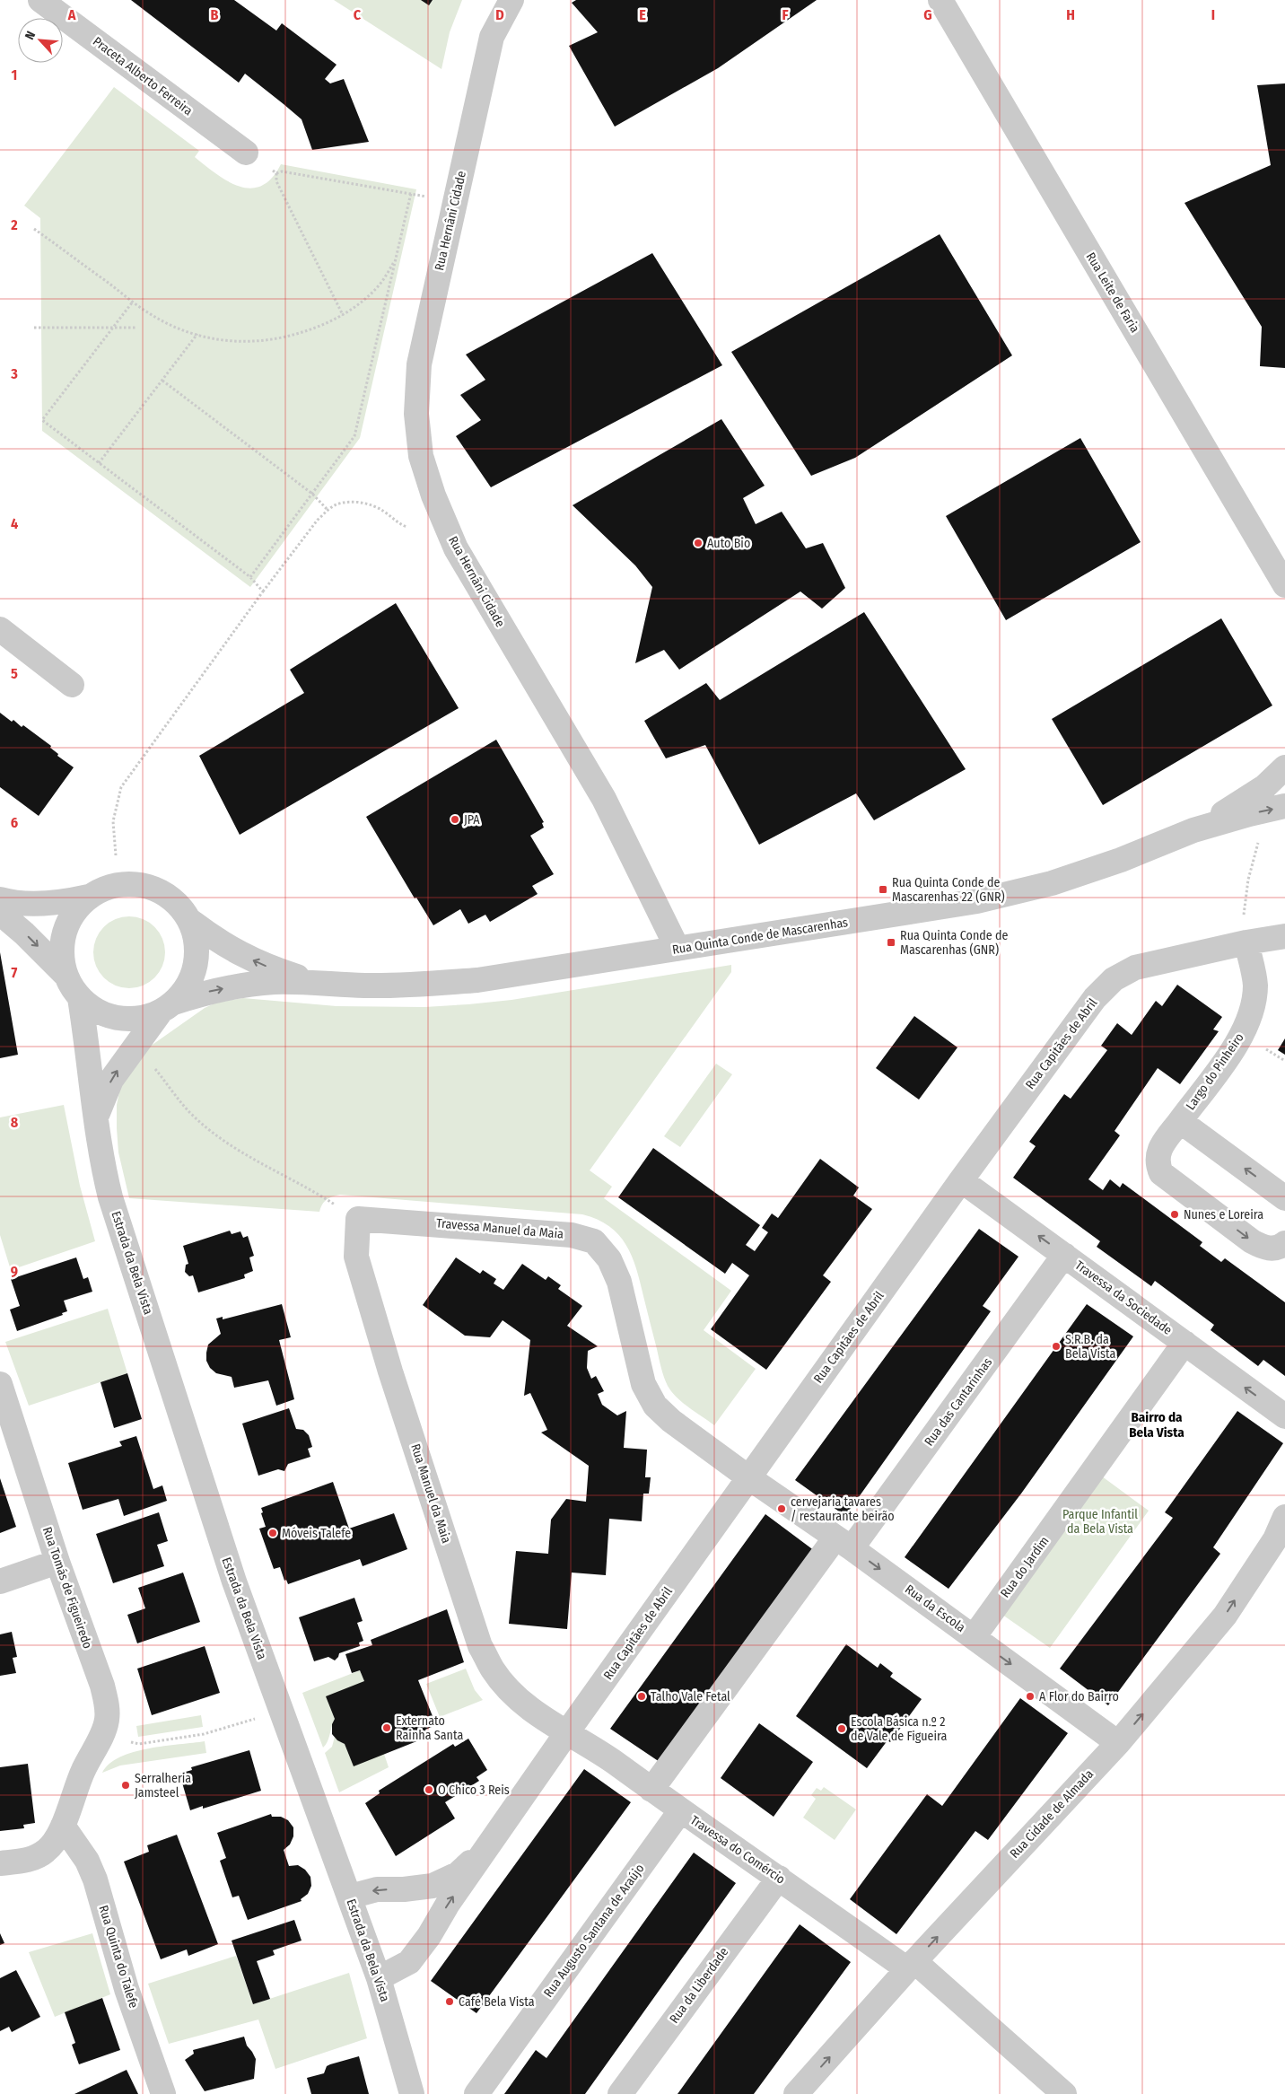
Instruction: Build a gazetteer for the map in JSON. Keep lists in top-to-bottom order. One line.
{"streets":{"street":["Praceta Alberto Ferreira","Rua Hernâni Cidade","Rua Leite de Faria","Rua Quinta Conde de Mascarenhas","Rua Capitães de Abril","Largo do Pinheiro","Travessa Manuel da Maia","Estrada da Bela Vista","Travessa da Sociedade","Rua das Cantarinhas","Rua Manuel da Maia","Rua do Jardim","Rua Tomás de Figueiredo","Rua da Escola","Rua Cidade de Almada","Travessa do Comércio","Rua Augusto Santana de Araújo","Rua Quinta do Talefe","Rua da Liberdade"]},"crossings":[["Rua Hernâni Cidade","Rua Quinta Conde de Mascarenhas"],["Rua Quinta Conde de Mascarenhas","Estrada da Bela Vista"],["Rua Capitães de Abril","Largo do Pinheiro"],["Rua Capitães de Abril","Travessa Manuel da Maia"],["Rua Capitães de Abril","Estrada da Bela Vista"],["Rua Capitães de Abril","Travessa da Sociedade"],["Rua Capitães de Abril","Rua Manuel da Maia"],["Rua Capitães de Abril","Rua da Escola"],["Rua Capitães de Abril","Travessa do Comércio"],["Travessa Manuel da Maia","Rua Manuel da Maia"],["Travessa Manuel da Maia","Rua da Escola"],["Travessa da Sociedade","Rua das Cantarinhas"],["Travessa da Sociedade","Rua do Jardim"],["Rua das Cantarinhas","Rua da Escola"],["Rua das Cantarinhas","Travessa do Comércio"],["Rua Manuel da Maia","Travessa do Comércio"],["Rua do Jardim","Rua da Escola"],["Rua Tomás de Figueiredo","Rua Quinta do Talefe"],["Rua da Escola","Rua Cidade de Almada"],["Rua Cidade de Almada","Travessa do Comércio"],["Travessa do Comércio","Rua Augusto Santana de Araújo"],["Travessa do Comércio","Rua da Liberdade"]],"one_way":["Travessa da Sociedade","Rua da Escola","Rua Cidade de Almada"],"districts":["Bairro da Bela Vista"],"parks":["Parque Infantil da Bela Vista"],"places":{"other":["Auto Bio","JPA","Nunes e Loreira","S.R.B. da Bela Vista","cervejaria tavares / restaurante beirão","Móveis Talefe","Talho Vale Fetal","A Flor do Bairro","Externato Rainha Santa","Escola Básica n.º 2 de Vale de Figueira","Serralheria Jamsteel","O Chico 3 Reis","Café Bela Vista"],"transit":["Rua Quinta Conde de Mascarenhas 22 (GNR)","Rua Quinta Conde de Mascarenhas (GNR)"]},"north":"top left","grid":{"columns":["A","B","C","D","E","F","G","H","I"],"rows":["1","2","3","4","5","6","7","8","9"]}}
